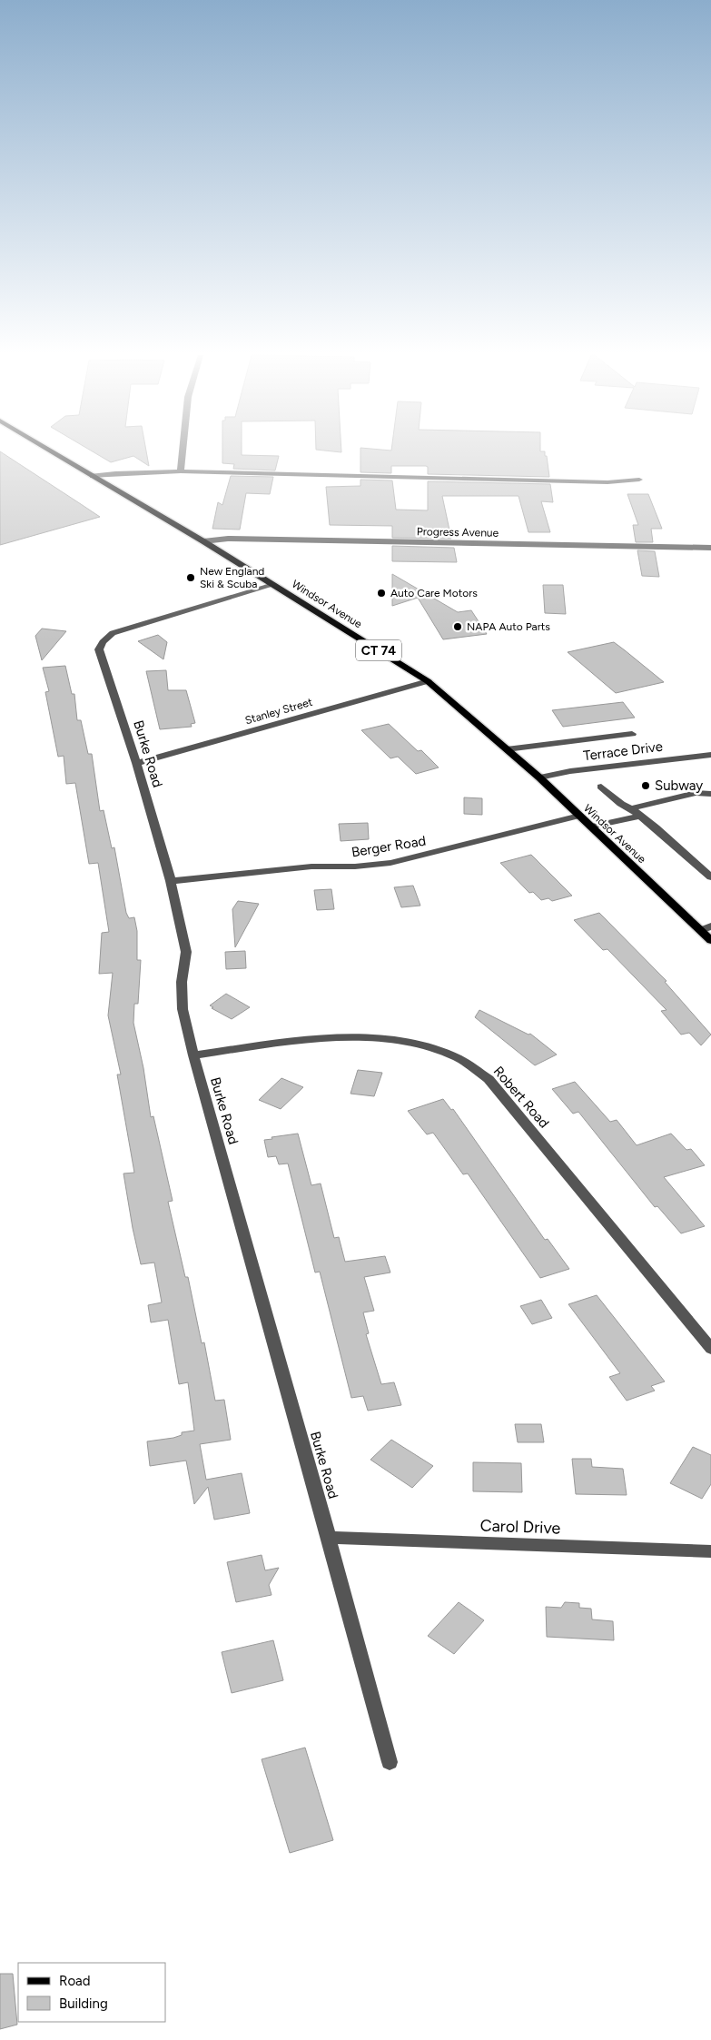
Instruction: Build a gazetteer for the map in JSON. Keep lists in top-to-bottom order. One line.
{"streets":{"main road":["Windsor Avenue","CT 74"],"street":["Progress Avenue","Stanley Street","Terrace Drive","Burke Road","Berger Road","Robert Road","Carol Drive"]},"crossings":[["Progress Avenue","Windsor Avenue"],["Windsor Avenue","Stanley Street"],["Windsor Avenue","Terrace Drive"],["Windsor Avenue","Burke Road"],["Windsor Avenue","Berger Road"],["Stanley Street","Burke Road"],["Burke Road","Berger Road"],["Burke Road","Robert Road"],["Burke Road","Carol Drive"]],"places":["New England Ski & Scuba","Auto Care Motors","NAPA Auto Parts","Subway"],"legend":["Road","Building"]}
